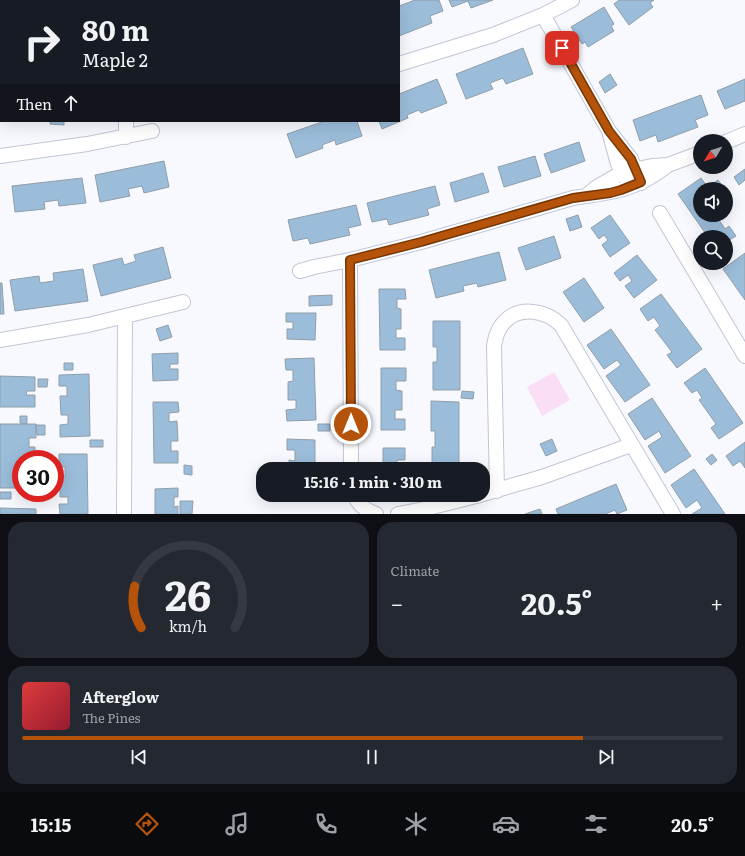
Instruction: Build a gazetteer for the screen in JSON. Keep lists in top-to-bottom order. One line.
{"north":"bottom left","page":{"turn":["80 m","Maple 2"],"then":"Then","limit":"30","trip":"15:16 · 1 min · 310 m","tile":"Climate","heat":["−","20.5°","+"],"song":["Afterglow","The Pines"],"tabs":["15:15","20.5°"],"gauge":["26","km/h"]}}
